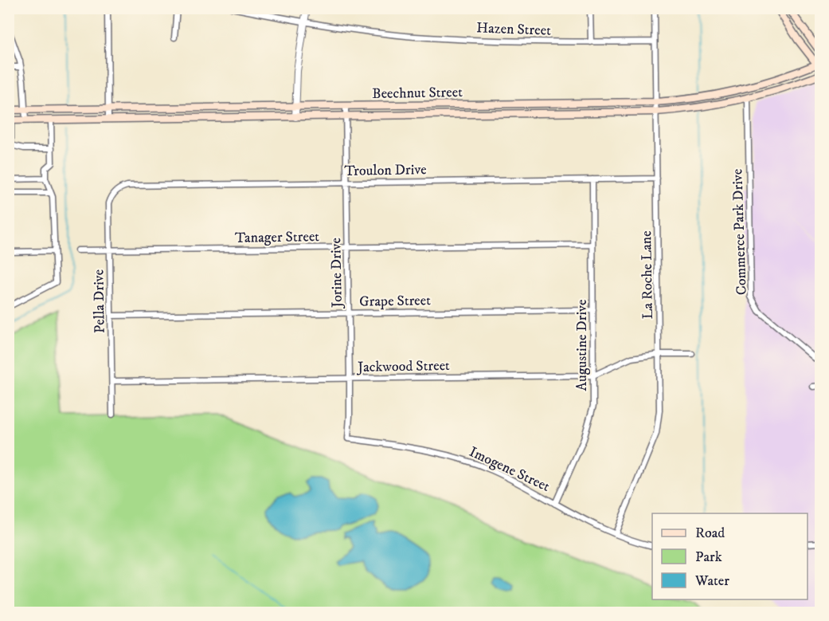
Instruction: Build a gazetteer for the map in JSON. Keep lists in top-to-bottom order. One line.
{"streets":{"main road":["Beechnut Street"],"street":["Hazen Street","Troulon Drive","Commerce Park Drive","Tanager Street","Jorine Drive","La Roche Lane","Grape Street","Pella Drive","Augustine Drive","Jackwood Street","Imogene Street"]},"crossings":[["Hazen Street","La Roche Lane"],["Beechnut Street","Commerce Park Drive"],["Beechnut Street","Jorine Drive"],["Beechnut Street","La Roche Lane"],["Troulon Drive","Jorine Drive"],["Troulon Drive","La Roche Lane"],["Troulon Drive","Pella Drive"],["Troulon Drive","Augustine Drive"],["Tanager Street","Jorine Drive"],["Tanager Street","Pella Drive"],["Tanager Street","Augustine Drive"],["Jorine Drive","Grape Street"],["Jorine Drive","Jackwood Street"],["Jorine Drive","Imogene Street"],["La Roche Lane","Jackwood Street"],["La Roche Lane","Imogene Street"],["Grape Street","Pella Drive"],["Grape Street","Augustine Drive"],["Pella Drive","Jackwood Street"],["Augustine Drive","Jackwood Street"],["Augustine Drive","Imogene Street"]],"legend":["Road","Park","Water"]}
